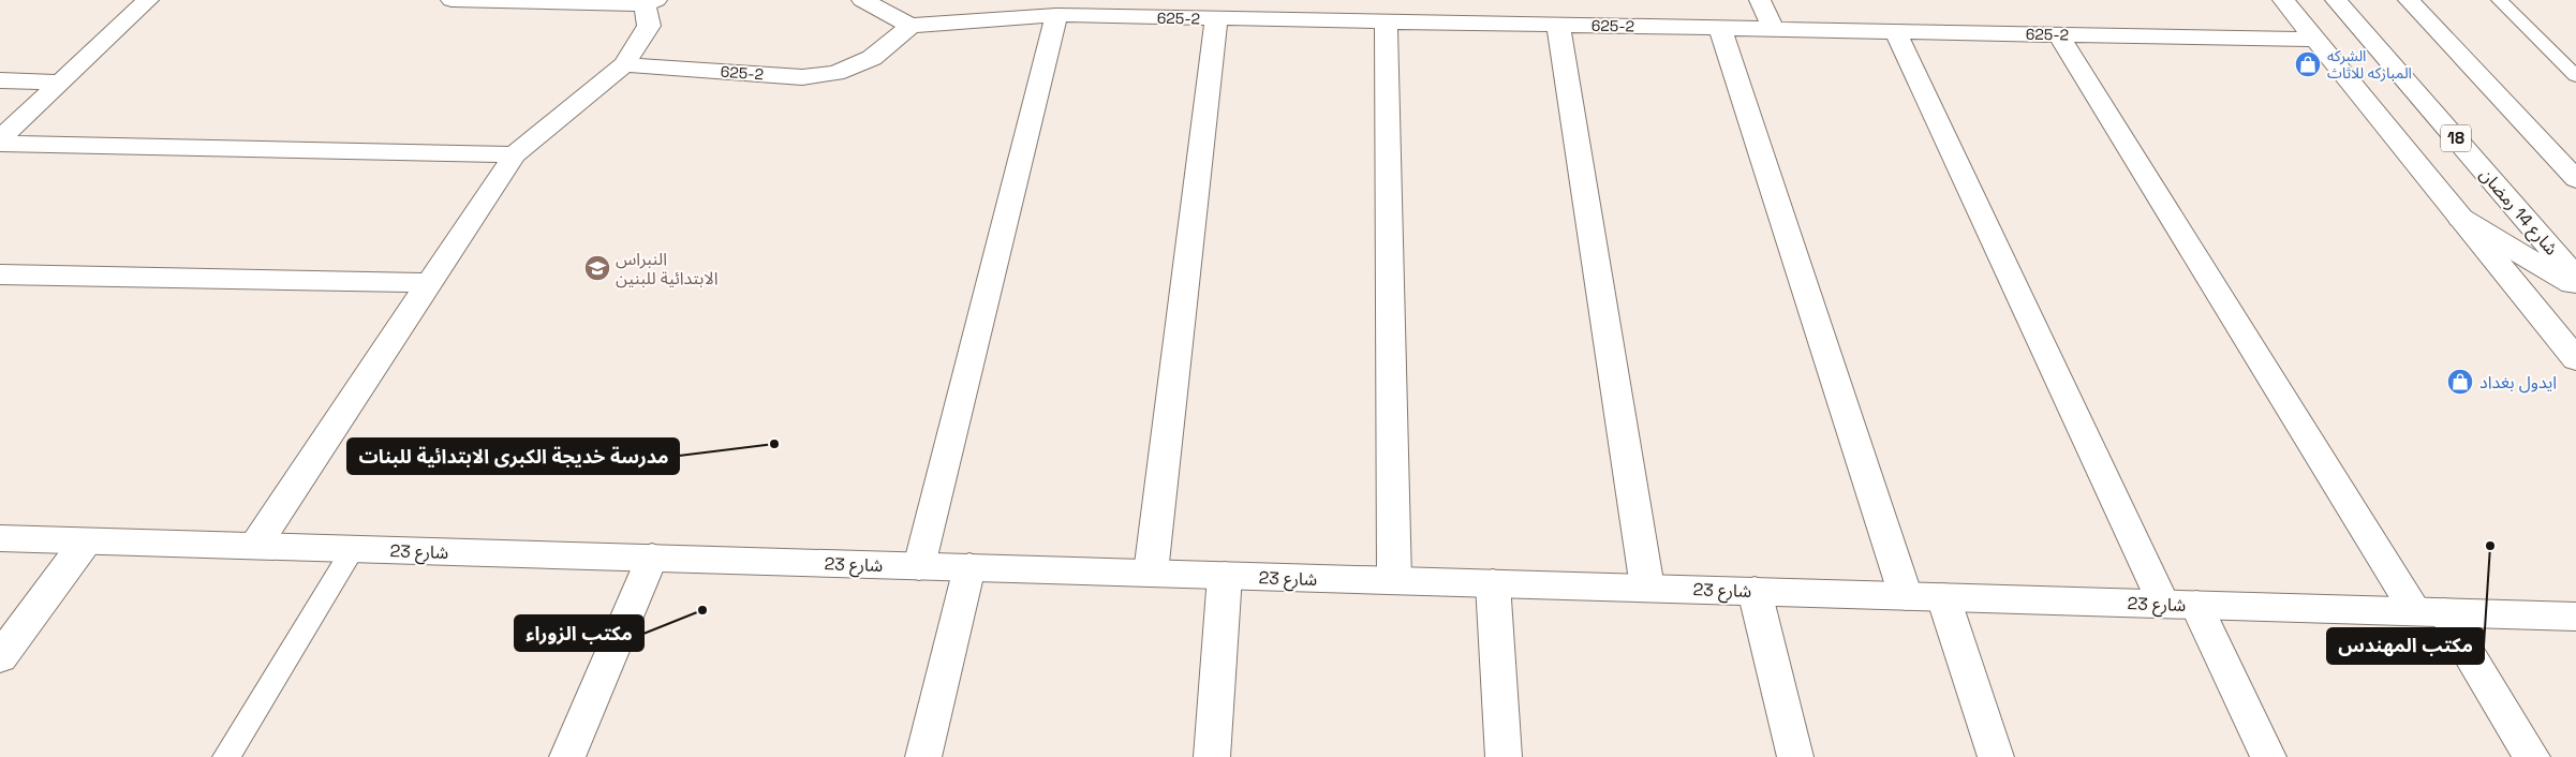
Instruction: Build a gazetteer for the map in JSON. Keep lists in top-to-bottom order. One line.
{"streets":{"street":["625-2","18","شارع 14 رمضان","شارع 23"]},"places":{"shop":["الشركه المباركه للاثاث","ايدول بغداد"],"school or university":["النبراس الابتدائية للبنين"],"other":["مدرسة خديجة الكبرى الابتدائية للبنات","مكتب المهندس","مكتب الزوراء"]}}
